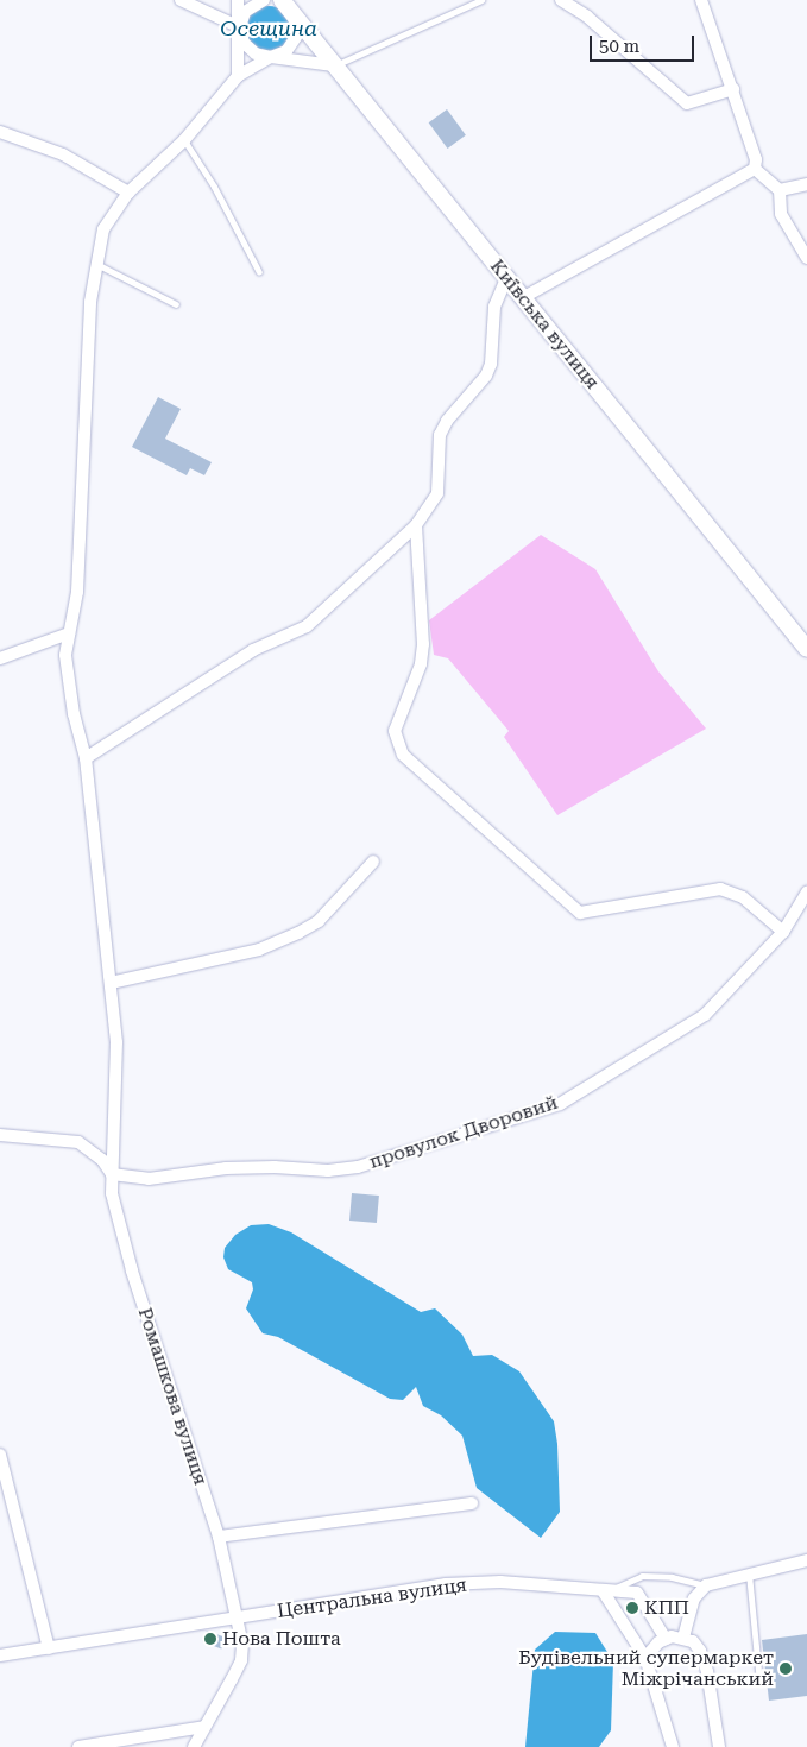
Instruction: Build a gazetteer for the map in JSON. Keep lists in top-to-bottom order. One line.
{"streets":{"street":["Київська вулиця","провулок Дворовий","Ромашкова вулиця","Центральна вулиця"]},"crossings":[["провулок Дворовий","Ромашкова вулиця"],["Ромашкова вулиця","Центральна вулиця"]],"water":["Осещина"],"places":["КПП","Нова Пошта","Будівельний супермаркет Міжрічанський"],"scale_bar":"50 m"}
